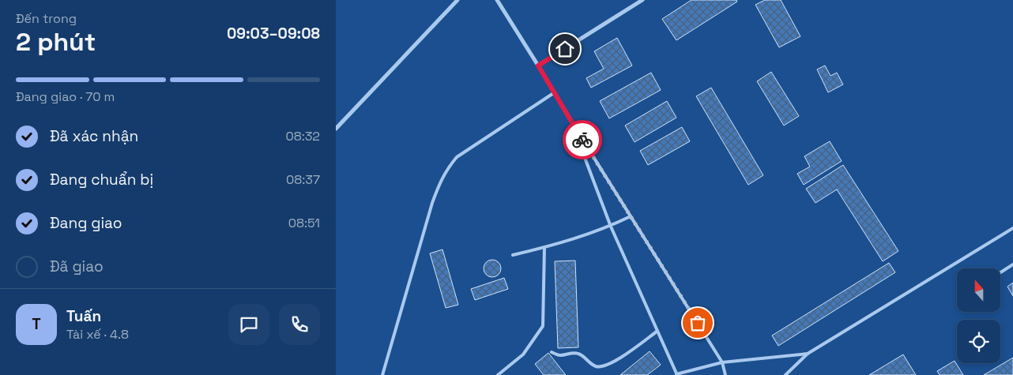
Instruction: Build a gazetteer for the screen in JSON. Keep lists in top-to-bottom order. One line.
{"north":"top","page":{"heading":["2 phút","Đến trong","09:03–09:08"],"panel":["Tuấn","Tài xế · 4.8"],"bar":"Đang giao · 70 m","list":[["Đã xác nhận","08:32"],["Đang chuẩn bị","08:37"],["Đang giao","08:51"],"Đã giao"],"round":"T"}}
